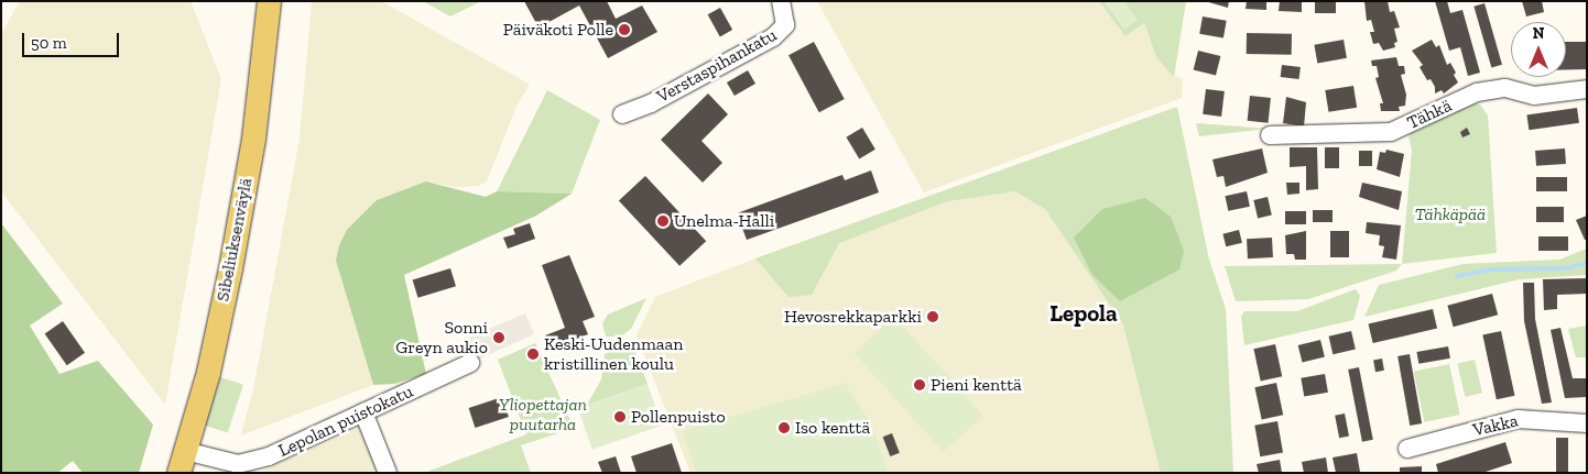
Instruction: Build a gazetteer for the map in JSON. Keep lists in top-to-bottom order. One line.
{"streets":{"main road":["Sibeliuksenväylä"],"street":["Verstaspihankatu","Tähkä","Lepolan puistokatu","Vakka"]},"crossings":[["Sibeliuksenväylä","Lepolan puistokatu"]],"districts":["Lepola"],"parks":["Tähkäpää","Yliopettajan puutarha"],"places":["Päiväkoti Polle","Unelma-Halli","Hevosrekkaparkki","Sonni Greyn aukio","Keski-Uudenmaan kristillinen koulu","Pieni kenttä","Pollenpuisto","Iso kenttä"],"scale_bar":"50 m","north":"top"}
